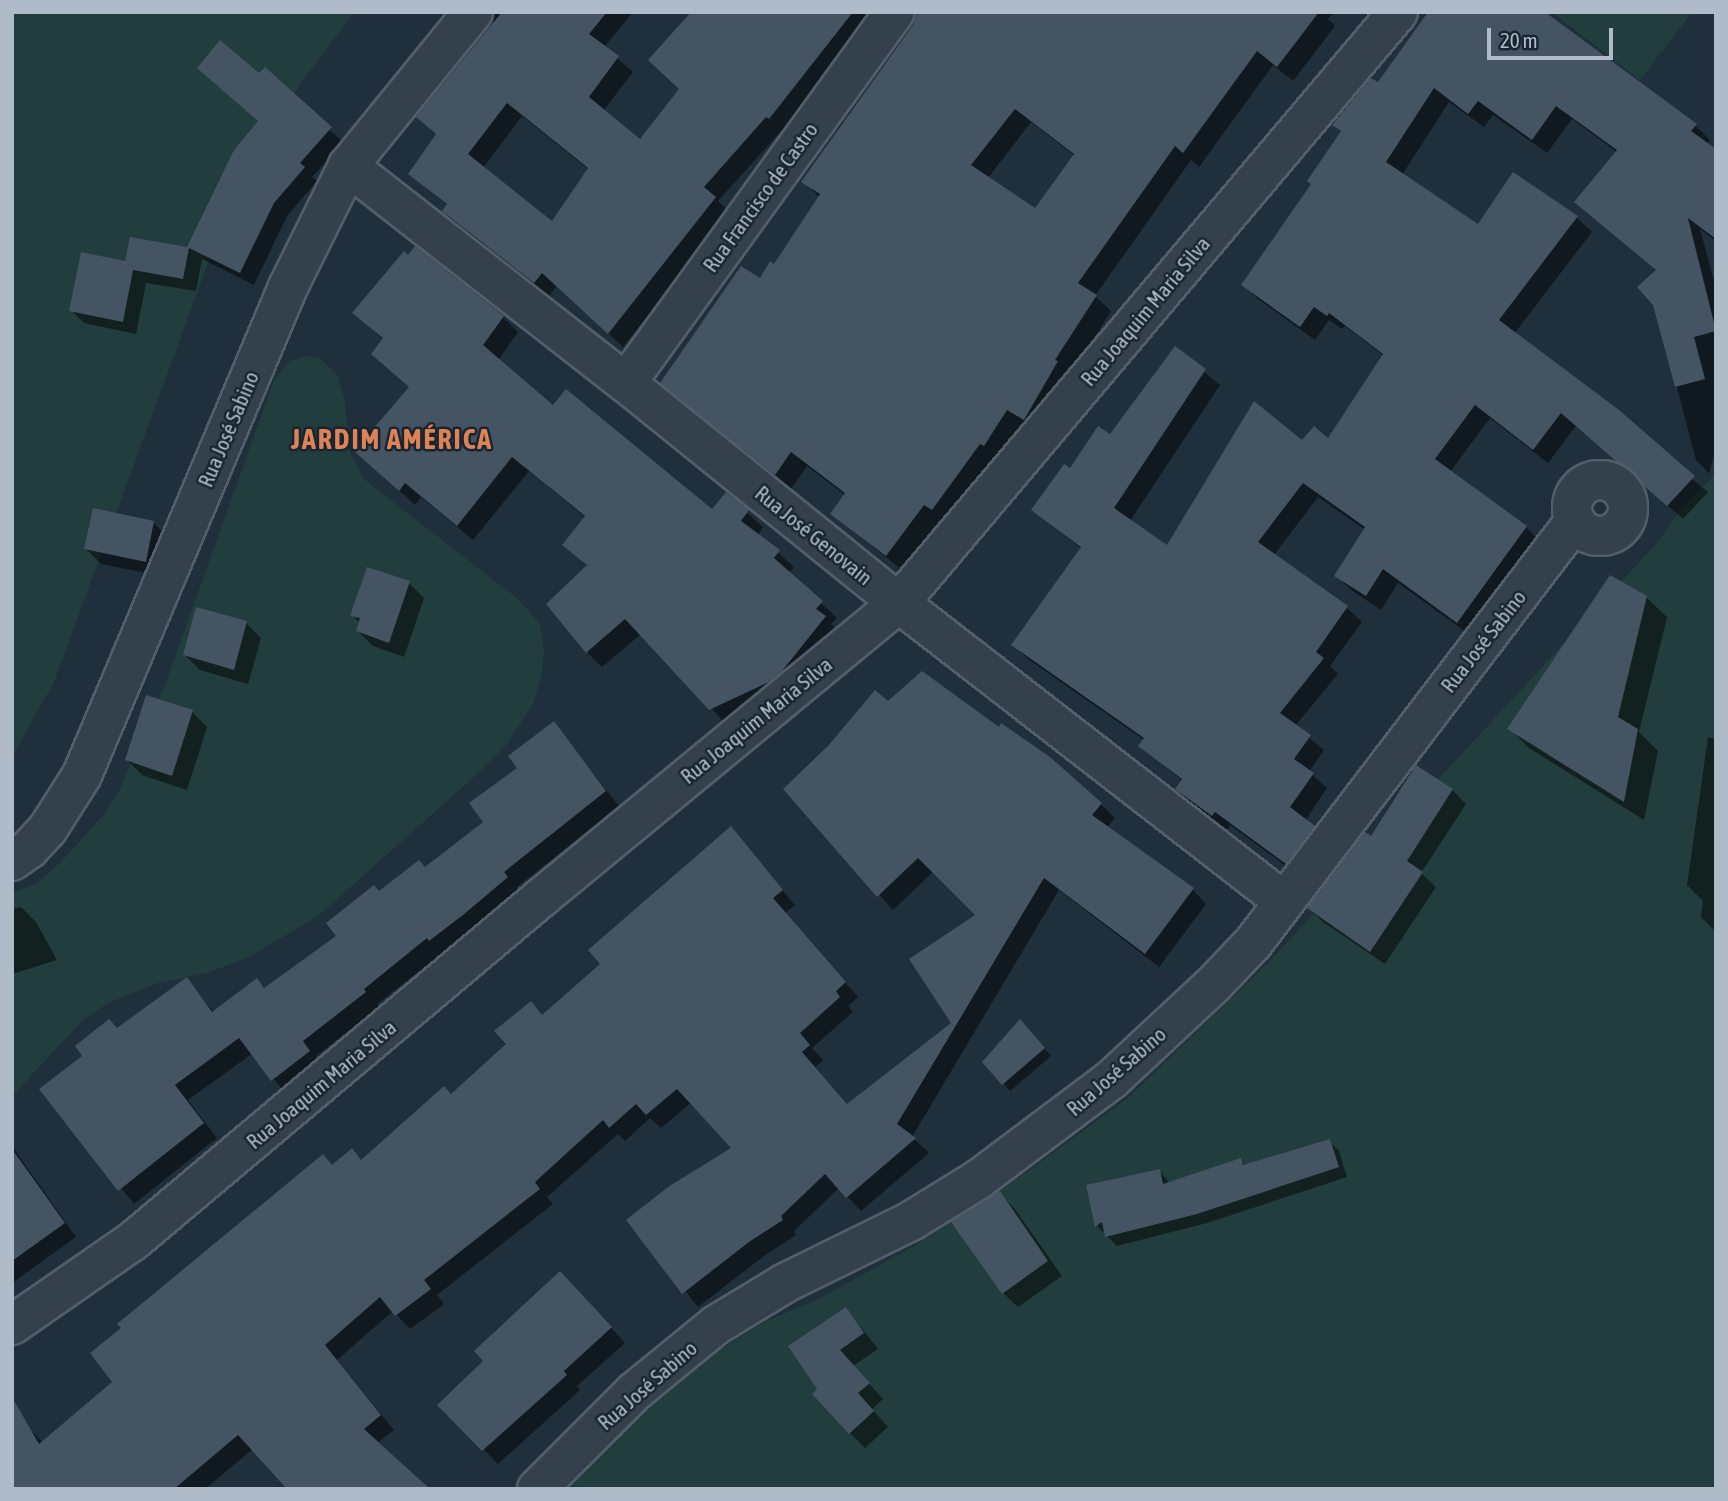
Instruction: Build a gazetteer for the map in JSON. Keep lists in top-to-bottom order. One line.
{"streets":{"street":["Rua Francisco de Castro","Rua Joaquim Maria Silva","Rua José Sabino","Rua José Genovain"]},"crossings":[["Rua Francisco de Castro","Rua José Genovain"],["Rua Joaquim Maria Silva","Rua José Genovain"],["Rua José Sabino","Rua José Genovain"]],"districts":["JARDIM AMÉRICA"],"scale_bar":"20 m"}
